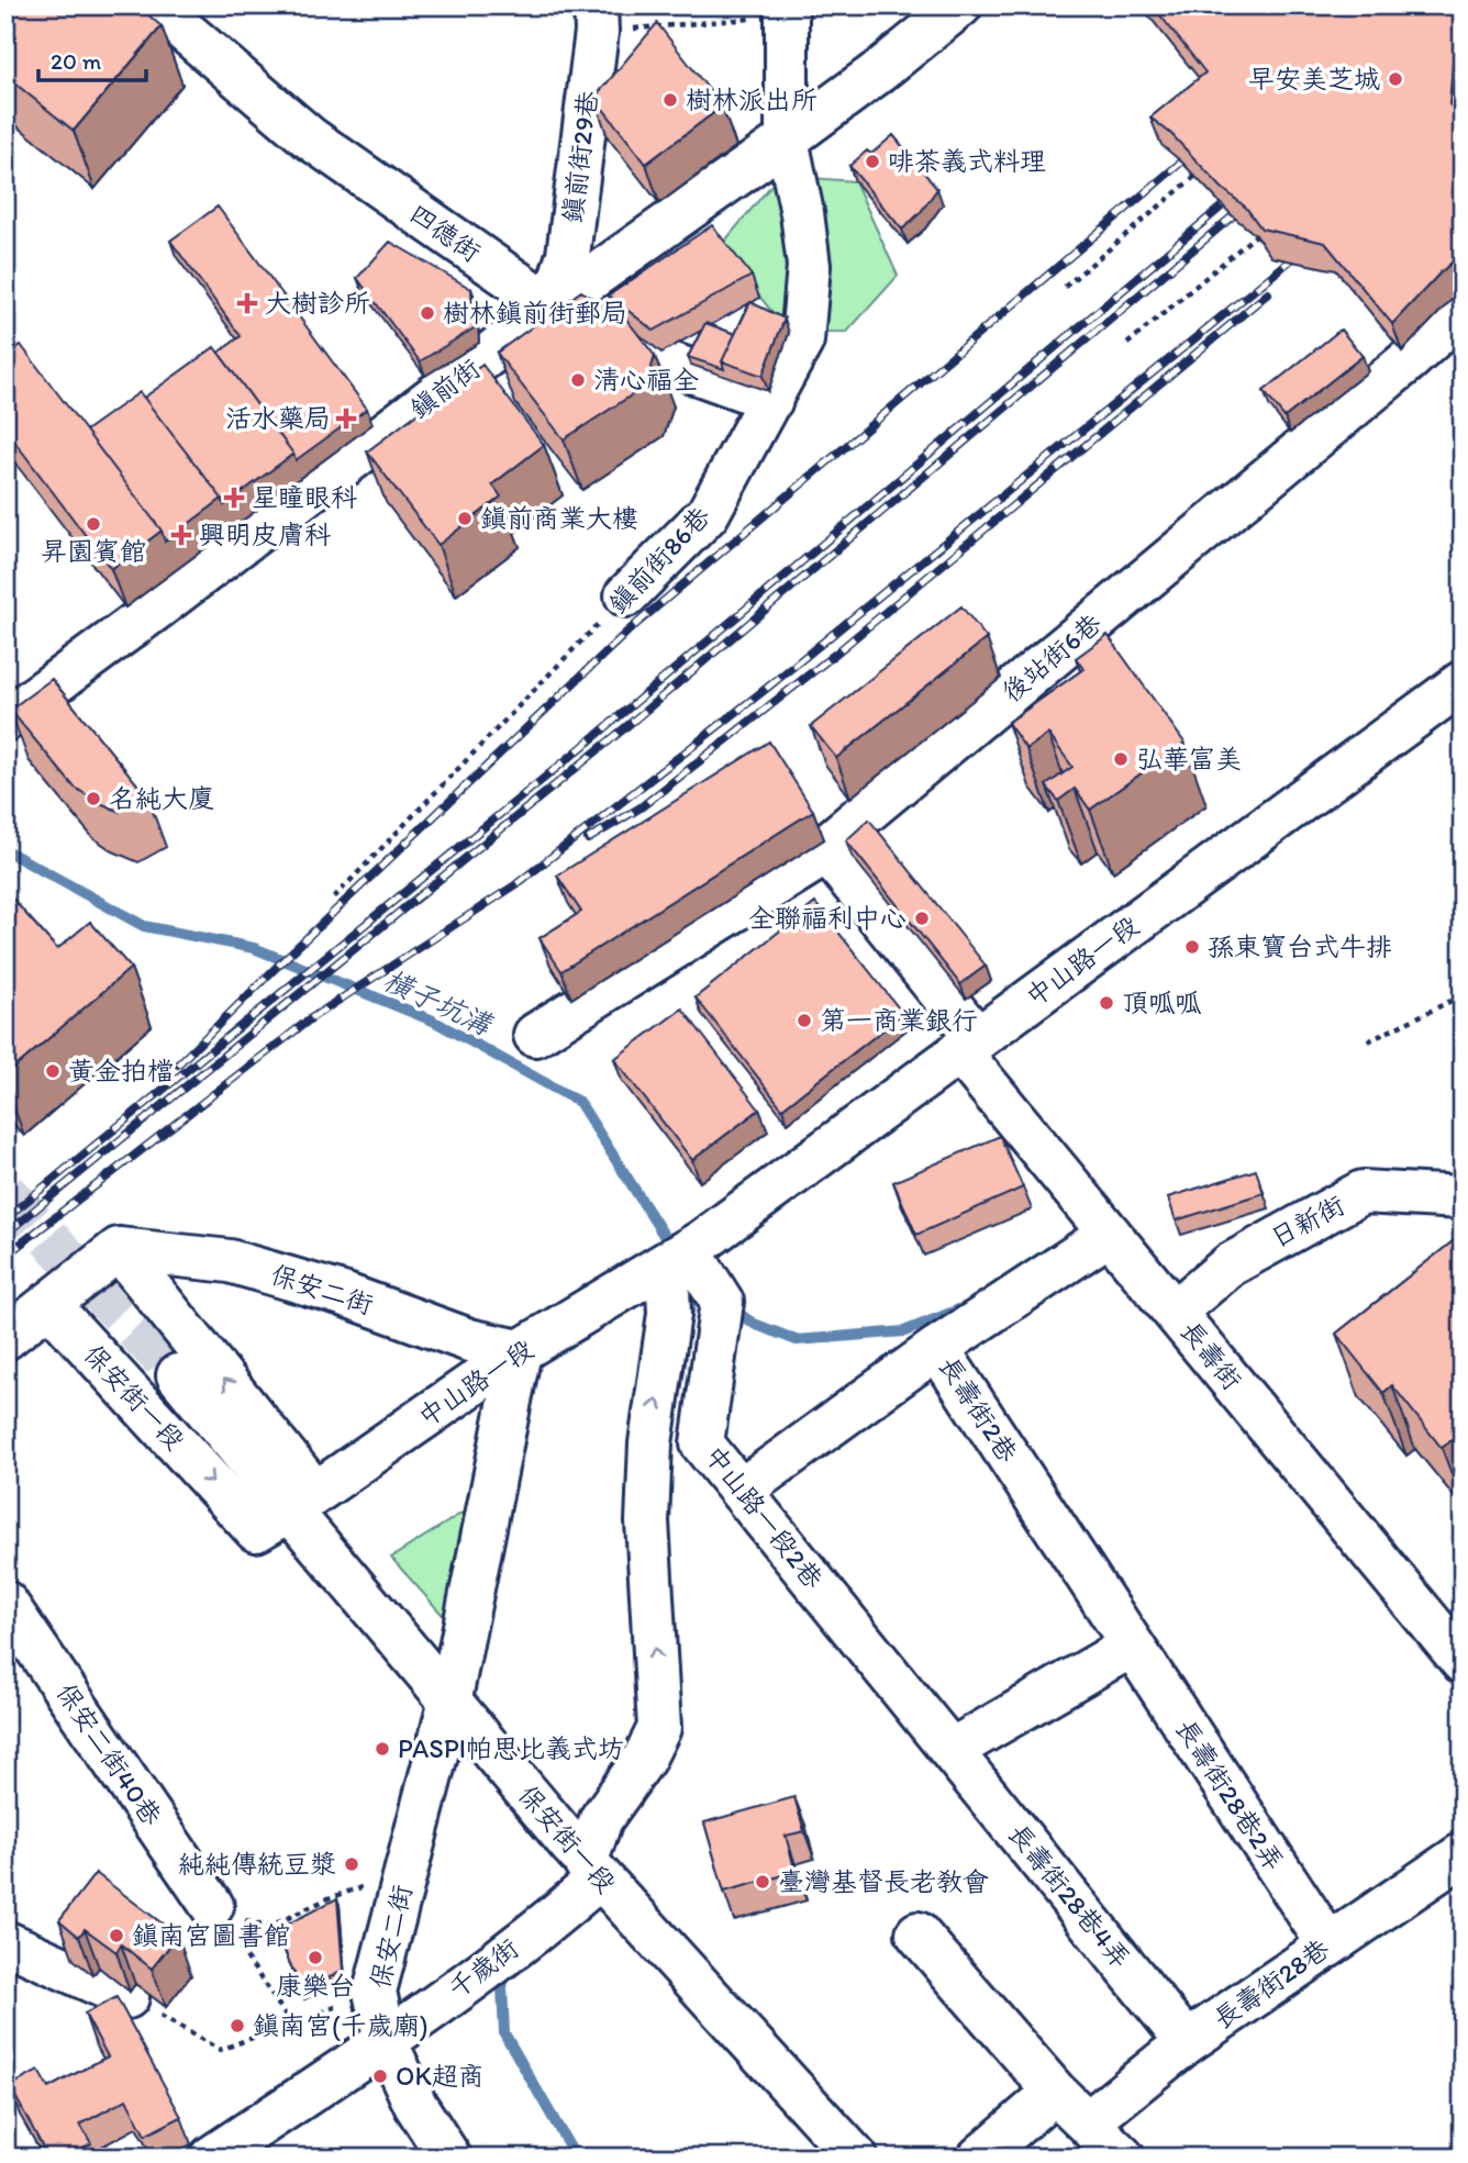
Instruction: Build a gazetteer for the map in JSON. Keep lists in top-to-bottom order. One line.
{"streets":{"street":["鎮前街29巷","四德街","鎮前街","鎮前街86巷","後站街6巷","中山路一段","日新街","保安二街","長壽街","保安街一段","長壽街2巷","中山路一段2巷","保安二街40巷","長壽街28巷2弄","長壽街28巷4弄","千歲街","長壽街28巷"]},"crossings":[["鎮前街29巷","四德街"],["鎮前街29巷","鎮前街"],["四德街","鎮前街"],["四德街","鎮前街86巷"],["鎮前街","鎮前街86巷"],["中山路一段","保安二街"],["中山路一段","長壽街"],["中山路一段","保安街一段"],["中山路一段","中山路一段2巷"],["中山路一段","千歲街"],["日新街","長壽街"],["保安二街","保安街一段"],["保安二街","千歲街"],["長壽街","長壽街2巷"],["保安街一段","千歲街"],["長壽街2巷","長壽街28巷2弄"],["中山路一段2巷","長壽街28巷4弄"],["中山路一段2巷","千歲街"],["長壽街28巷2弄","長壽街28巷"],["長壽街28巷4弄","長壽街28巷"]],"one_way":["千歲街"],"water":["橫子坑溝"],"places":{"other":["早安美芝城","樹林派出所","啡茶義式料理","樹林鎮前街郵局","清心福全","鎮前商業大樓","昇園賓館","弘華富美","名純大廈","全聯福利中心","孫東寶台式牛排","頂呱呱","第一商業銀行","黃金拍檔","PASPI帕思比義式坊","純純傳統豆漿","臺灣基督長老教會","鎮南宮圖書館","康樂台","鎮南宮(千歲廟)","OK超商"],"health":["大樹診所","活水藥局","星瞳眼科","興明皮膚科"]},"scale_bar":"20 m"}
